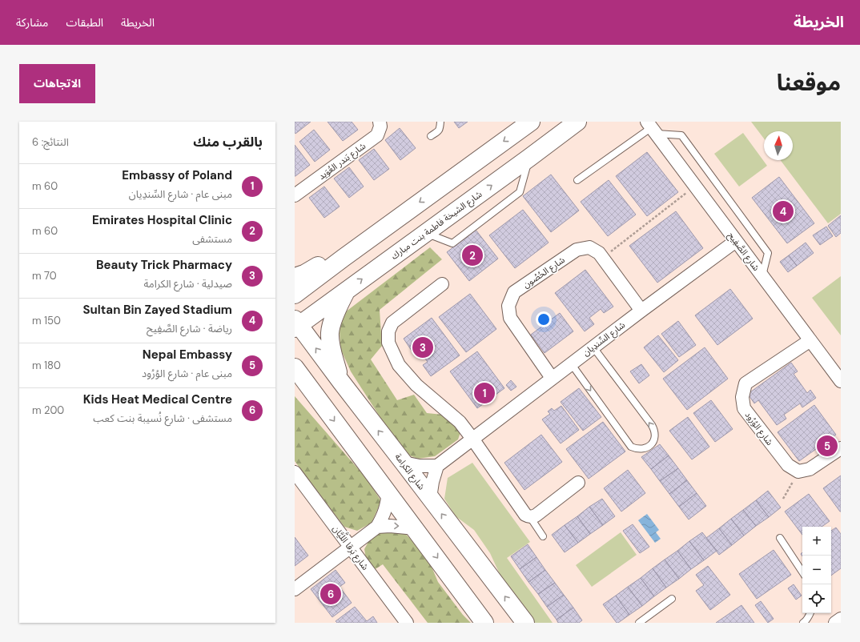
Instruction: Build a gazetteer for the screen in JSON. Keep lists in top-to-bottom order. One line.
{"streets":{"main road":["شارع الشيخة فاطمة بنت مبارك","شارع الكرامة"],"street":["شارع بَندر العُوَيد","شارع الصَّفِيح","شارع الحُصُون","شارع السِّندِيان","شارع الوُرُود","شارع بَرقا اللَّيَّان"]},"crossings":[["شارع الشيخة فاطمة بنت مبارك","شارع الكرامة"],["شارع الصَّفِيح","شارع السِّندِيان"],["شارع الصَّفِيح","شارع الوُرُود"],["شارع الحُصُون","شارع السِّندِيان"]],"north":"top","page":{"header":"الخريطة","nav":["الخريطة","الطبقات","مشاركة"],"title":"موقعنا","buttons":"الاتجاهات","heading":["بالقرب منك","النتائج: 6"],"list":[{"mark":"1","name":"Embassy of Poland","note":"مبنى عام · شارع السِّندِيان","value":"60 m"},{"mark":"2","name":"Emirates Hospital Clinic","note":"مستشفى","value":"60 m"},{"mark":"3","name":"Beauty Trick Pharmacy","note":"صيدلية · شارع الكرامة","value":"70 m"},{"mark":"4","name":"Sultan Bin Zayed Stadium","note":"رياضة · شارع الصَّفِيح","value":"150 m"},{"mark":"5","name":"Nepal Embassy","note":"مبنى عام · شارع الوُرُود","value":"180 m"},{"mark":"6","name":"Kids Heat Medical Centre","note":"مستشفى · شارع نُسيبة بنت كعب","value":"200 m"}],"pins":["4","2","3","1","5","6"],"map_buttons":["+","−"]}}
